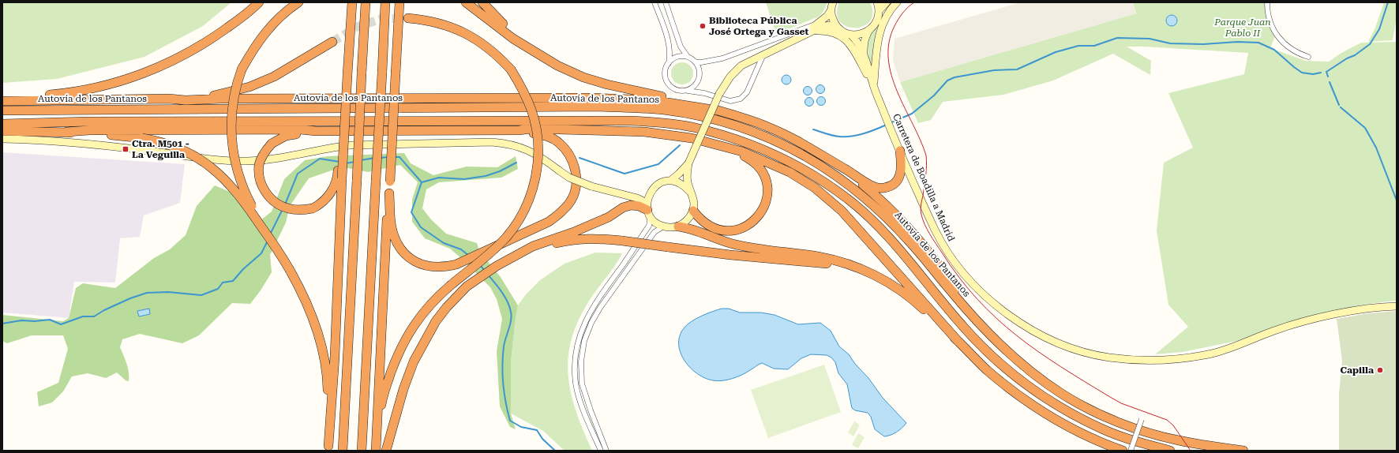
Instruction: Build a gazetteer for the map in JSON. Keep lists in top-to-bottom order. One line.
{"streets":{"highway":["Autovía de los Pantanos"],"street":["Carretera de Boadilla a Madrid"]},"parks":["Parque Juan Pablo II"],"places":{"other":["Biblioteca Pública José Ortega y Gasset","Capilla"],"transit":["Ctra. M501 - La Veguilla"]}}
